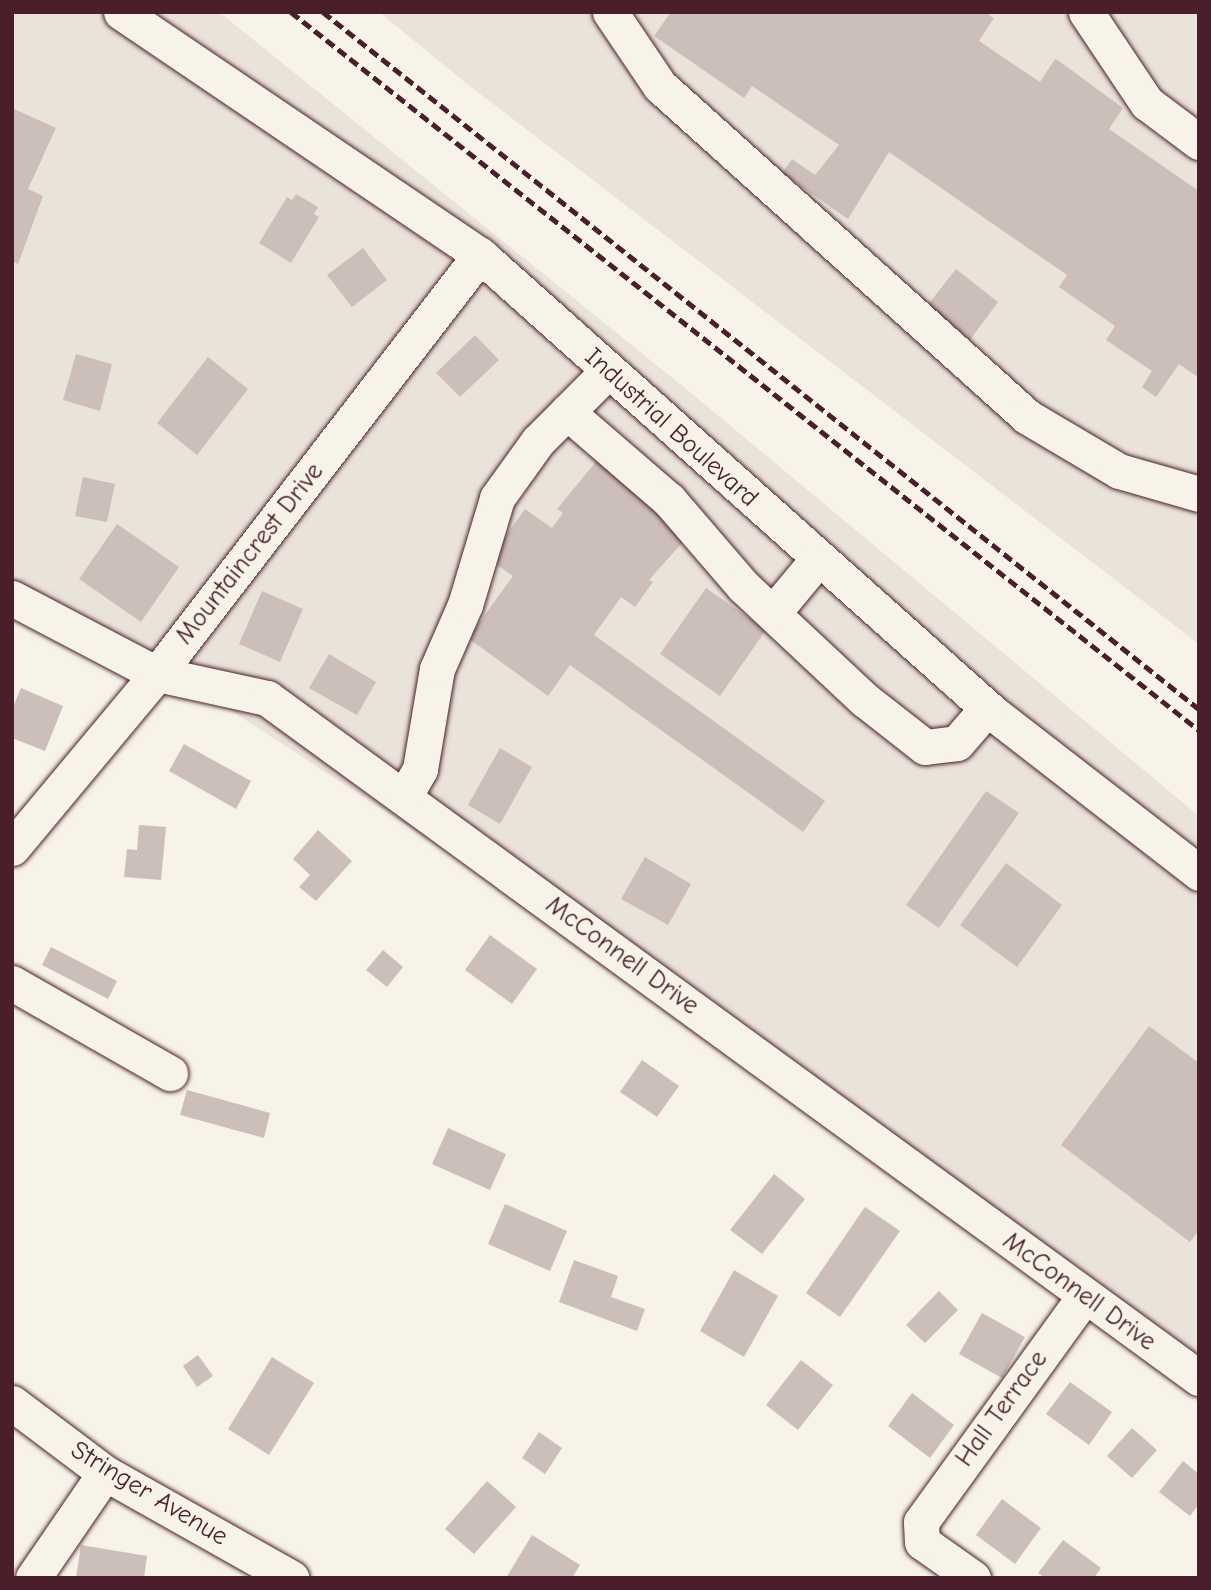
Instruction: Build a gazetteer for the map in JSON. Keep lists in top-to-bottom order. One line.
{"streets":{"street":["Industrial Boulevard","Mountaincrest Drive","McConnell Drive","Hall Terrace","Stringer Avenue"]},"crossings":[["Industrial Boulevard","Mountaincrest Drive"],["Mountaincrest Drive","McConnell Drive"],["McConnell Drive","Hall Terrace"]]}
